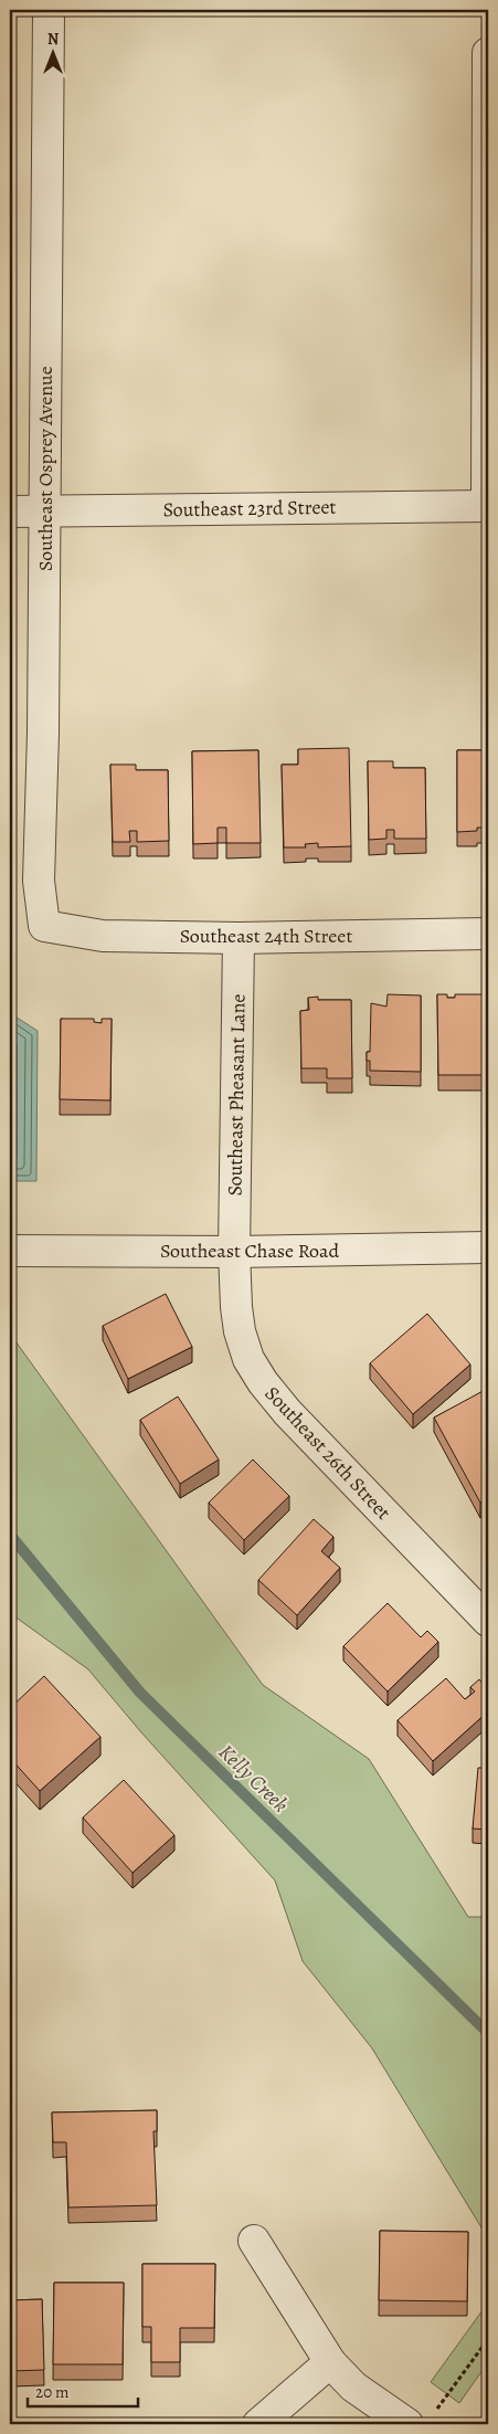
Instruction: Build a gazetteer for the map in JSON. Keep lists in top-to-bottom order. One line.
{"streets":{"street":["Southeast Osprey Avenue","Southeast 23rd Street","Southeast 24th Street","Southeast Pheasant Lane","Southeast Chase Road","Southeast 26th Street"]},"crossings":[["Southeast Osprey Avenue","Southeast 23rd Street"],["Southeast Osprey Avenue","Southeast 24th Street"],["Southeast 24th Street","Southeast Pheasant Lane"],["Southeast Pheasant Lane","Southeast Chase Road"],["Southeast Pheasant Lane","Southeast 26th Street"],["Southeast Chase Road","Southeast 26th Street"]],"water":["Kelly Creek"],"scale_bar":"20 m","north":"top"}
